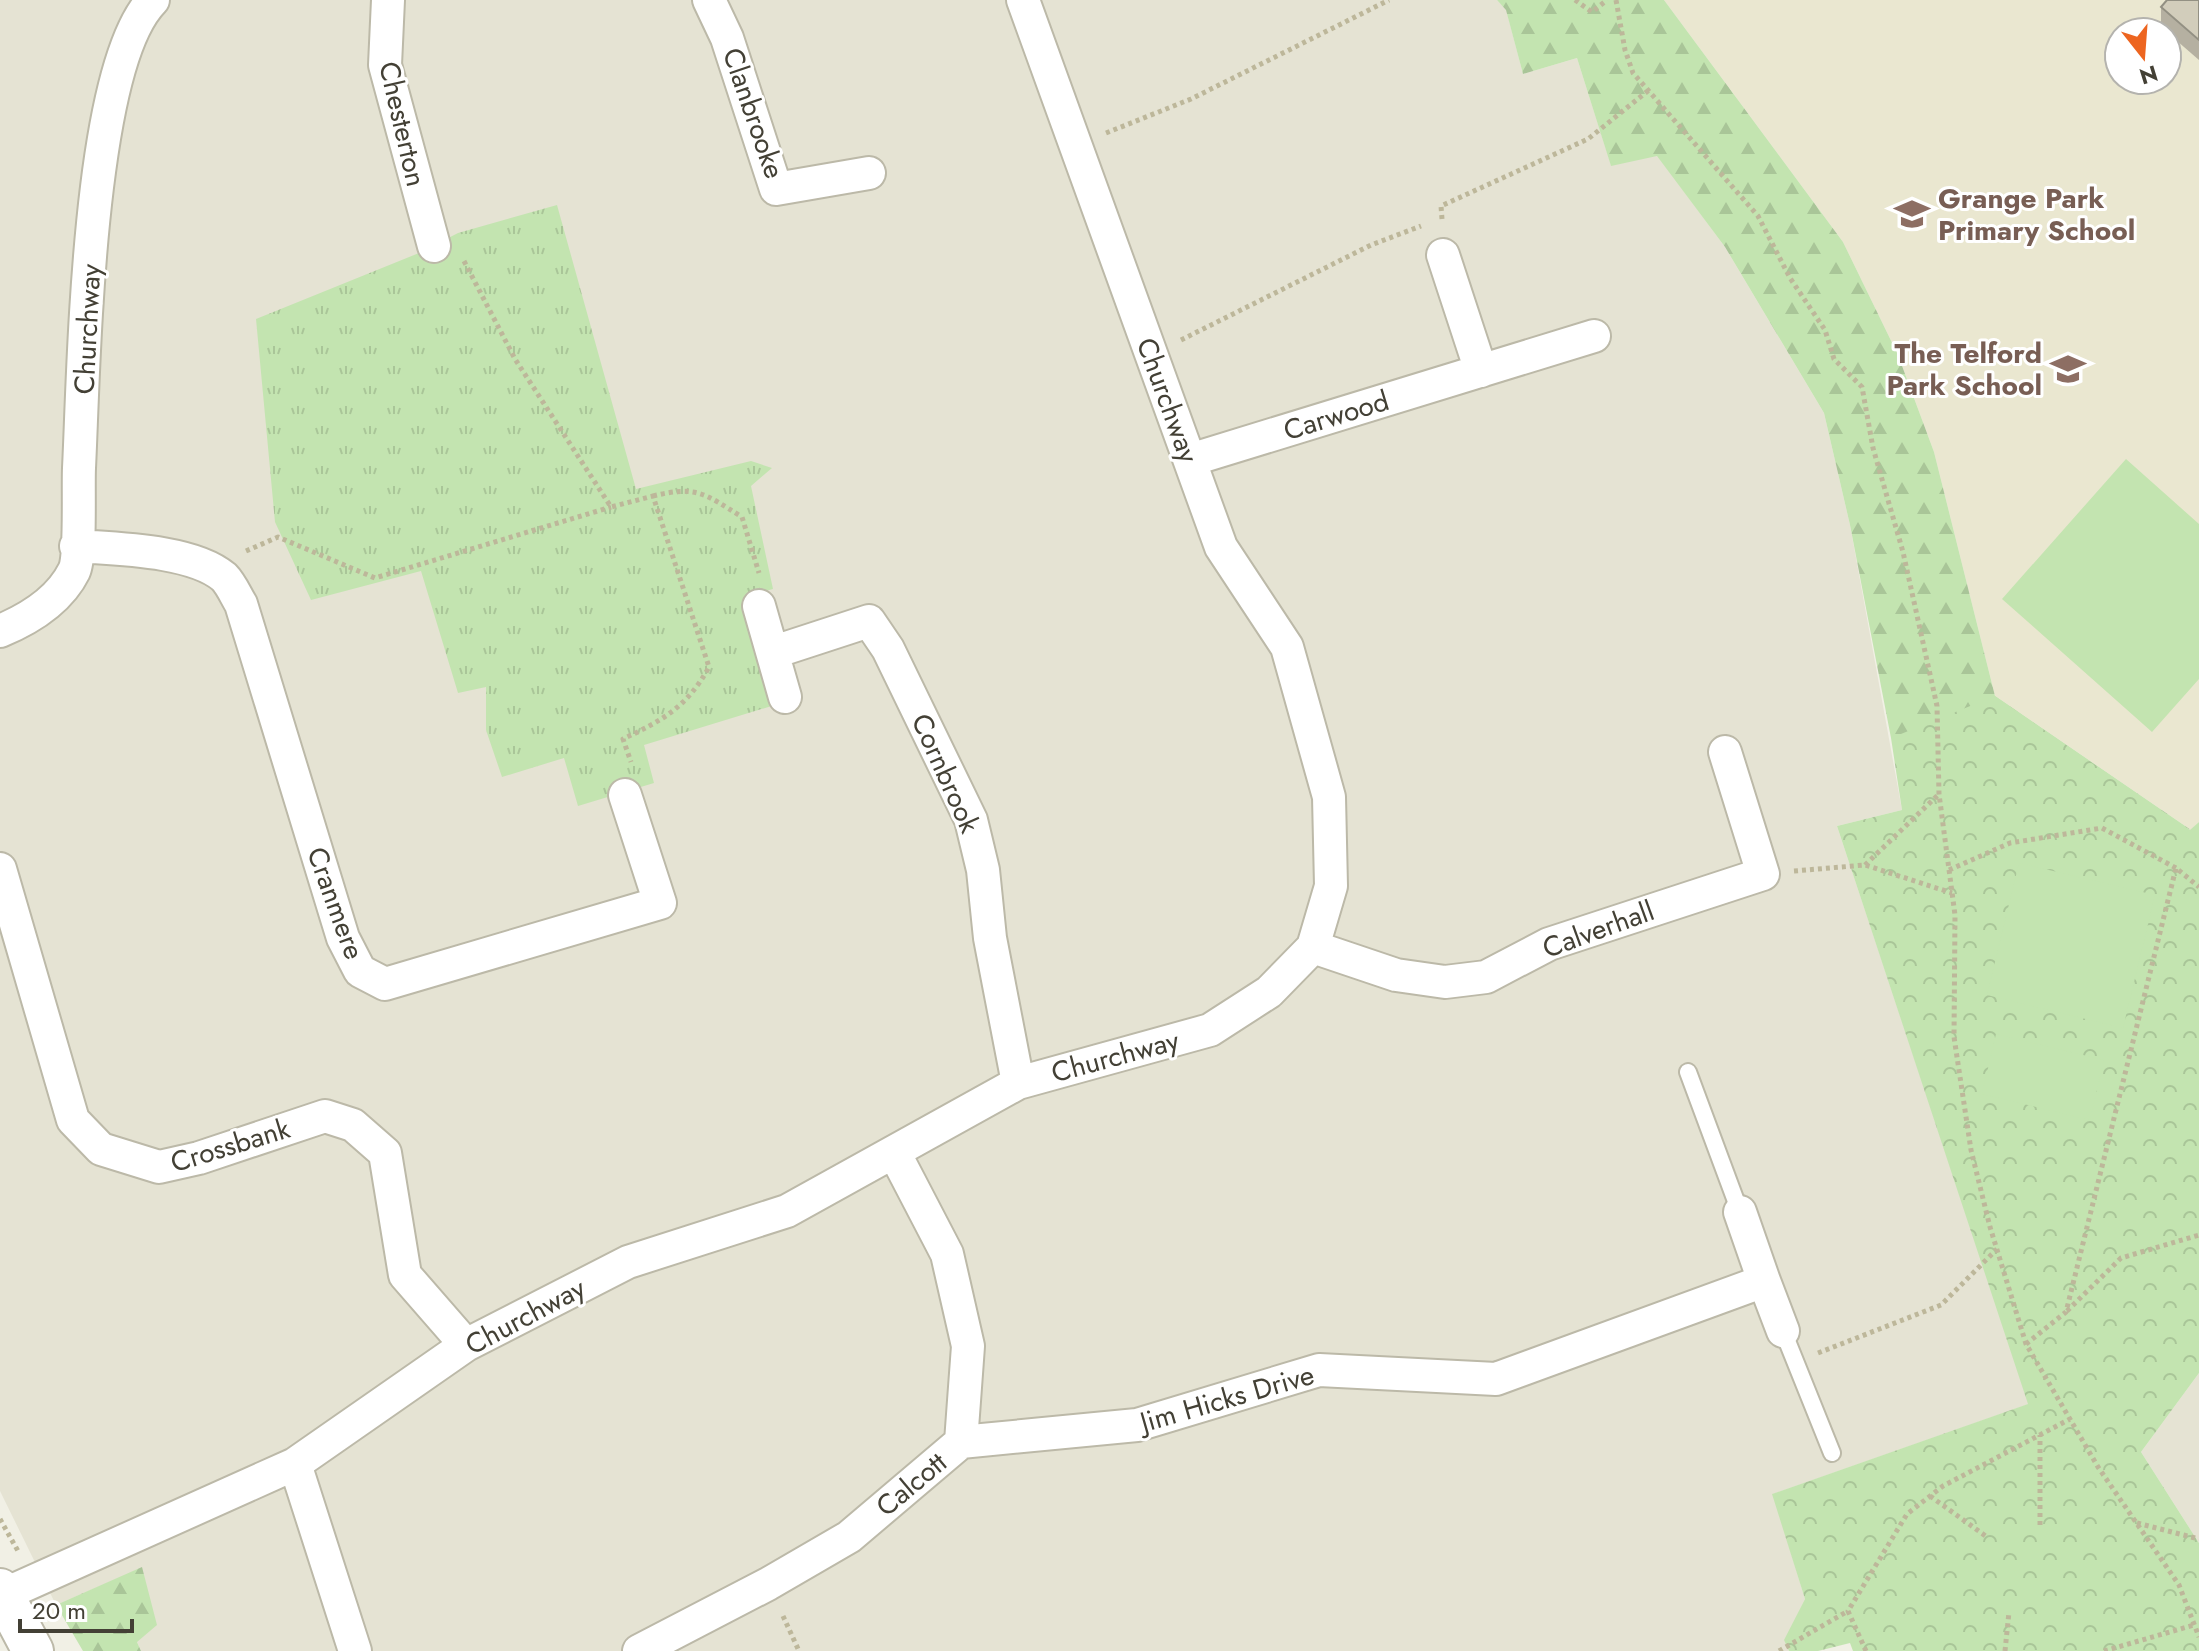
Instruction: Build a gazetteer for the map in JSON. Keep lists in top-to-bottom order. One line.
{"streets":{"street":["Clanbrooke","Chesterton","Churchway","Carwood","Cornbrook","Cranmere","Calverhall","Crossbank","Jim Hicks Drive","Calcott"]},"crossings":[["Churchway","Carwood"],["Churchway","Cornbrook"],["Churchway","Calverhall"],["Churchway","Crossbank"],["Churchway","Calcott"],["Jim Hicks Drive","Calcott"]],"places":{"school or university":["Grange Park Primary School","The Telford Park School"]},"scale_bar":"20 m","north":"bottom"}
